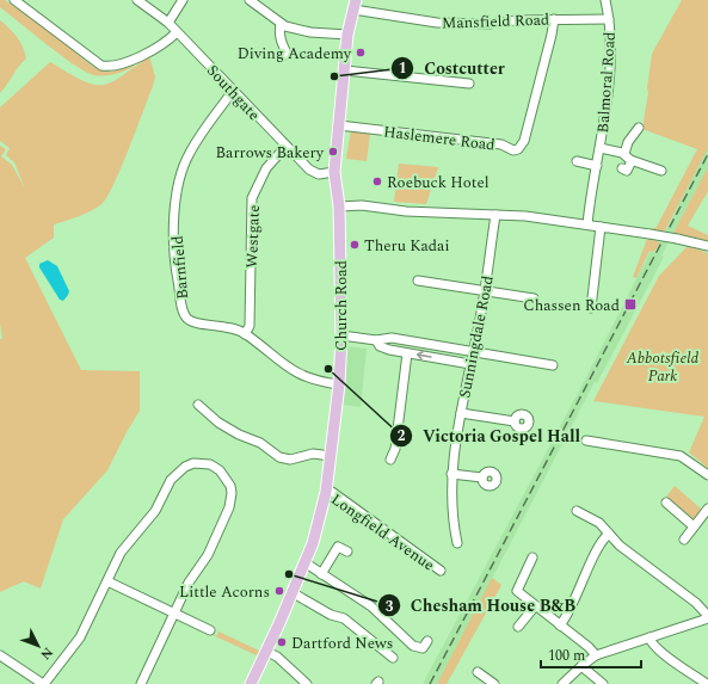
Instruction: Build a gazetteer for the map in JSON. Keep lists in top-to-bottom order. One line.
{"streets":{"main road":["Church Road"],"street":["Mansfield Road","Balmoral Road","Southgate","Haslemere Road","Westgate","Barnfield","Sunningdale Road","Longfield Avenue"]},"crossings":[["Mansfield Road","Balmoral Road"],["Mansfield Road","Haslemere Road"],["Mansfield Road","Church Road"],["Southgate","Westgate"],["Southgate","Barnfield"],["Southgate","Church Road"],["Haslemere Road","Church Road"],["Westgate","Barnfield"],["Barnfield","Church Road"],["Church Road","Longfield Avenue"]],"parks":["Abbotsfield Park"],"places":{"other":["Diving Academy","Costcutter","Barrows Bakery","Roebuck Hotel","Theru Kadai","Victoria Gospel Hall","Chesham House B&B","Little Acorns","Dartford News"],"transit":["Chassen Road"]},"scale_bar":"100 m","north":"bottom right"}
